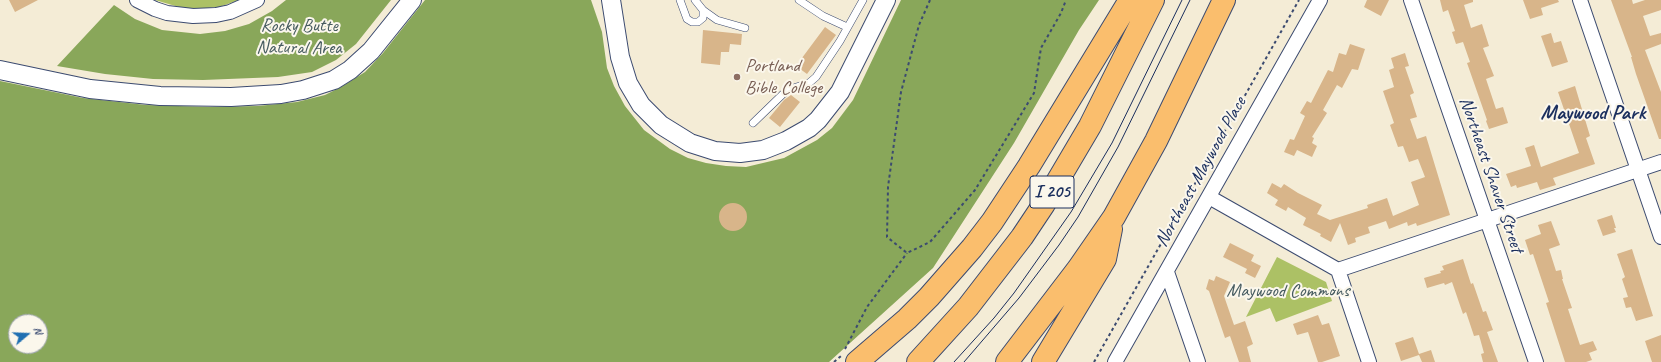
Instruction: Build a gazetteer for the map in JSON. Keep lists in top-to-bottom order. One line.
{"streets":{"highway":["I 205"],"street":["Northeast Maywood Place","Northeast Shaver Street"]},"districts":["Maywood Park"],"parks":["Rocky Butte Natural Area","Maywood Commons"],"places":["Portland Bible College"],"north":"right"}
